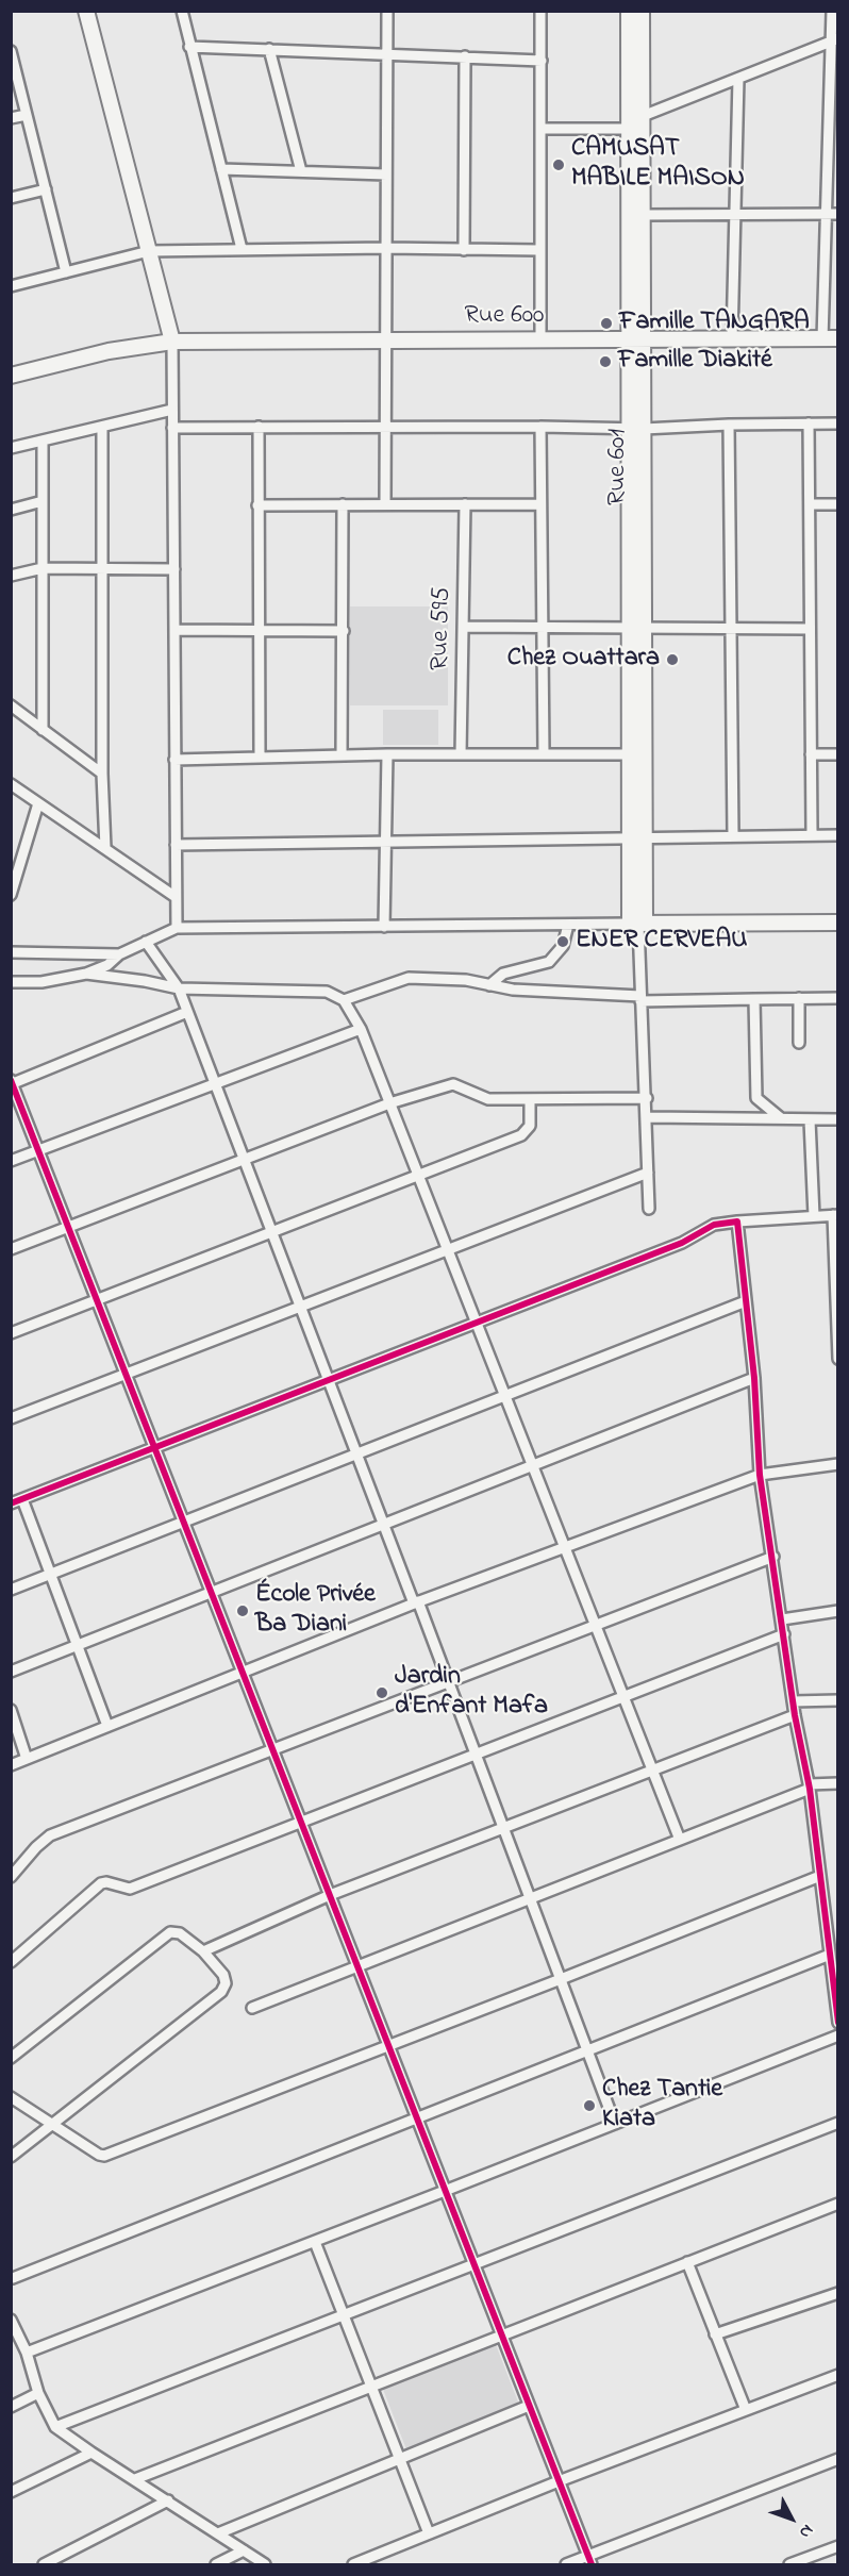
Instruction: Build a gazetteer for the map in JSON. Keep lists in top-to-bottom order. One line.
{"streets":{"street":["Rue 600","Rue 601","Rue 595"]},"crossings":[["Rue 600","Rue 601"]],"places":["CAMUSAT MABILE MAISON","Famille TANGARA","Famille Diakité","Chez Ouattara","ENER CERVEAU","École Privée Ba Diani","Jardin d'Enfant Mafa","Chez Tantie Kiata"],"north":"bottom right"}
